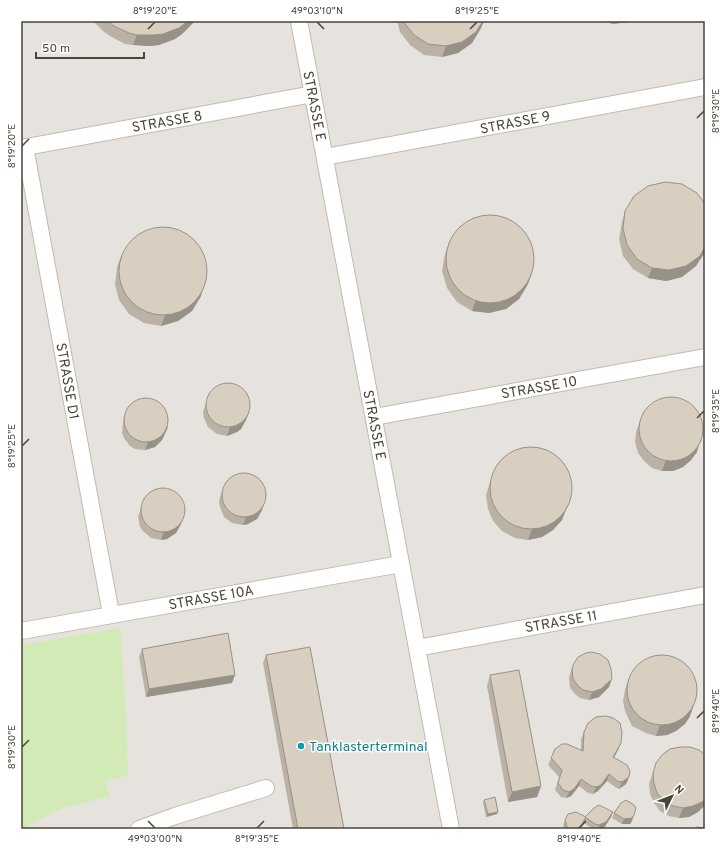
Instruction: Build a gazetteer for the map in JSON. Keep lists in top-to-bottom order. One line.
{"streets":{"lane":["STRASSE E","STRASSE 8","STRASSE 9","STRASSE D1","STRASSE 10","STRASSE 10A","STRASSE 11"]},"crossings":[["STRASSE E","STRASSE 8"],["STRASSE E","STRASSE 9"],["STRASSE E","STRASSE 10"],["STRASSE E","STRASSE 10A"],["STRASSE E","STRASSE 11"],["STRASSE 8","STRASSE D1"],["STRASSE D1","STRASSE 10A"]],"places":["Tanklasterterminal"],"scale_bar":"50 m","north":"top right","coordinates":["8°19'20\"E","49°03'10\"N","8°19'25\"E","8°19'30\"E","8°19'35\"E","8°19'40\"E","49°03'00\"N"]}
